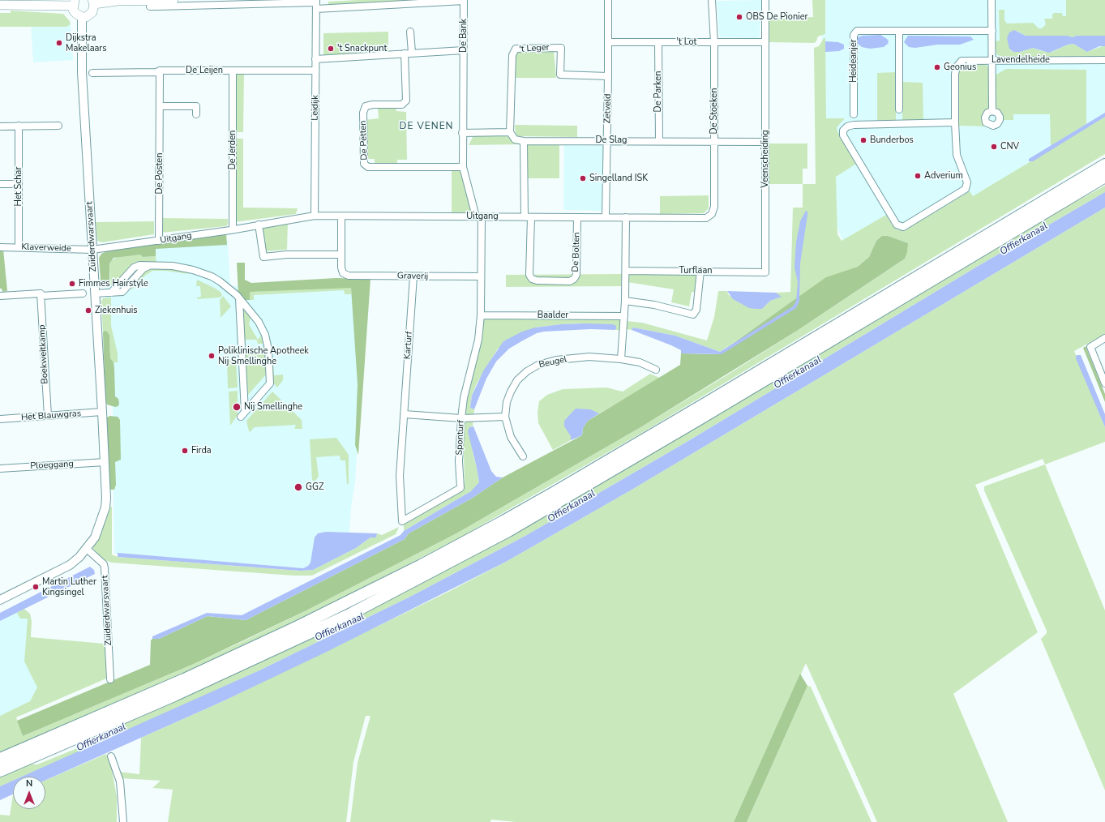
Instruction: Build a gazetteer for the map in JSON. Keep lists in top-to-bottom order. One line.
{"streets":{"street":["De Bank","'t Lot","'t Leger","Lavendelheide","Heideanjer","De Leijen","De Parken","Leidijk","Zetveld","De Stoeken","De Petten","De Slag","De Jerden","Veenscheiding","De Posten","Het Schar","Uitgang","Zuiderdwarsvaart","Klaverweide","De Bolten","Turflaan","Graverij","Baalder","Karturf","Boekweitkamp","Beugel","Het Blauwgras","Sponturf","Ploeggang"]},"crossings":[["De Bank","Leidijk"],["De Bank","De Petten"],["De Bank","Uitgang"],["'t Lot","De Parken"],["'t Lot","Zetveld"],["'t Lot","De Stoeken"],["'t Lot","Veenscheiding"],["'t Leger","Zetveld"],["De Leijen","Leidijk"],["De Leijen","De Jerden"],["De Leijen","De Posten"],["De Parken","De Slag"],["Leidijk","Uitgang"],["Zetveld","De Slag"],["Zetveld","Uitgang"],["De Stoeken","De Slag"],["De Stoeken","Uitgang"],["De Slag","Veenscheiding"],["De Jerden","Uitgang"],["Veenscheiding","Turflaan"],["De Posten","Uitgang"],["Het Schar","Klaverweide"],["Uitgang","Zuiderdwarsvaart"],["Uitgang","Klaverweide"],["Uitgang","De Bolten"],["Uitgang","Graverij"],["Zuiderdwarsvaart","Klaverweide"],["Zuiderdwarsvaart","Het Blauwgras"],["Zuiderdwarsvaart","Ploeggang"],["Graverij","Karturf"],["Graverij","Sponturf"],["Baalder","Sponturf"],["Karturf","Sponturf"],["Boekweitkamp","Het Blauwgras"]],"districts":["DE VENEN"],"water":["Offierkanaal"],"places":["OBS De Pionier","Dijkstra Makelaars","'t Snackpunt","Geonius","Bunderbos","CNV","Adverium","Singelland ISK","Fimmes Hairstyle","Ziekenhuis","Poliklinische Apotheek Nij Smellinghe","Nij Smellinghe","Firda","GGZ","Martin Luther Kingsingel"],"north":"top"}
